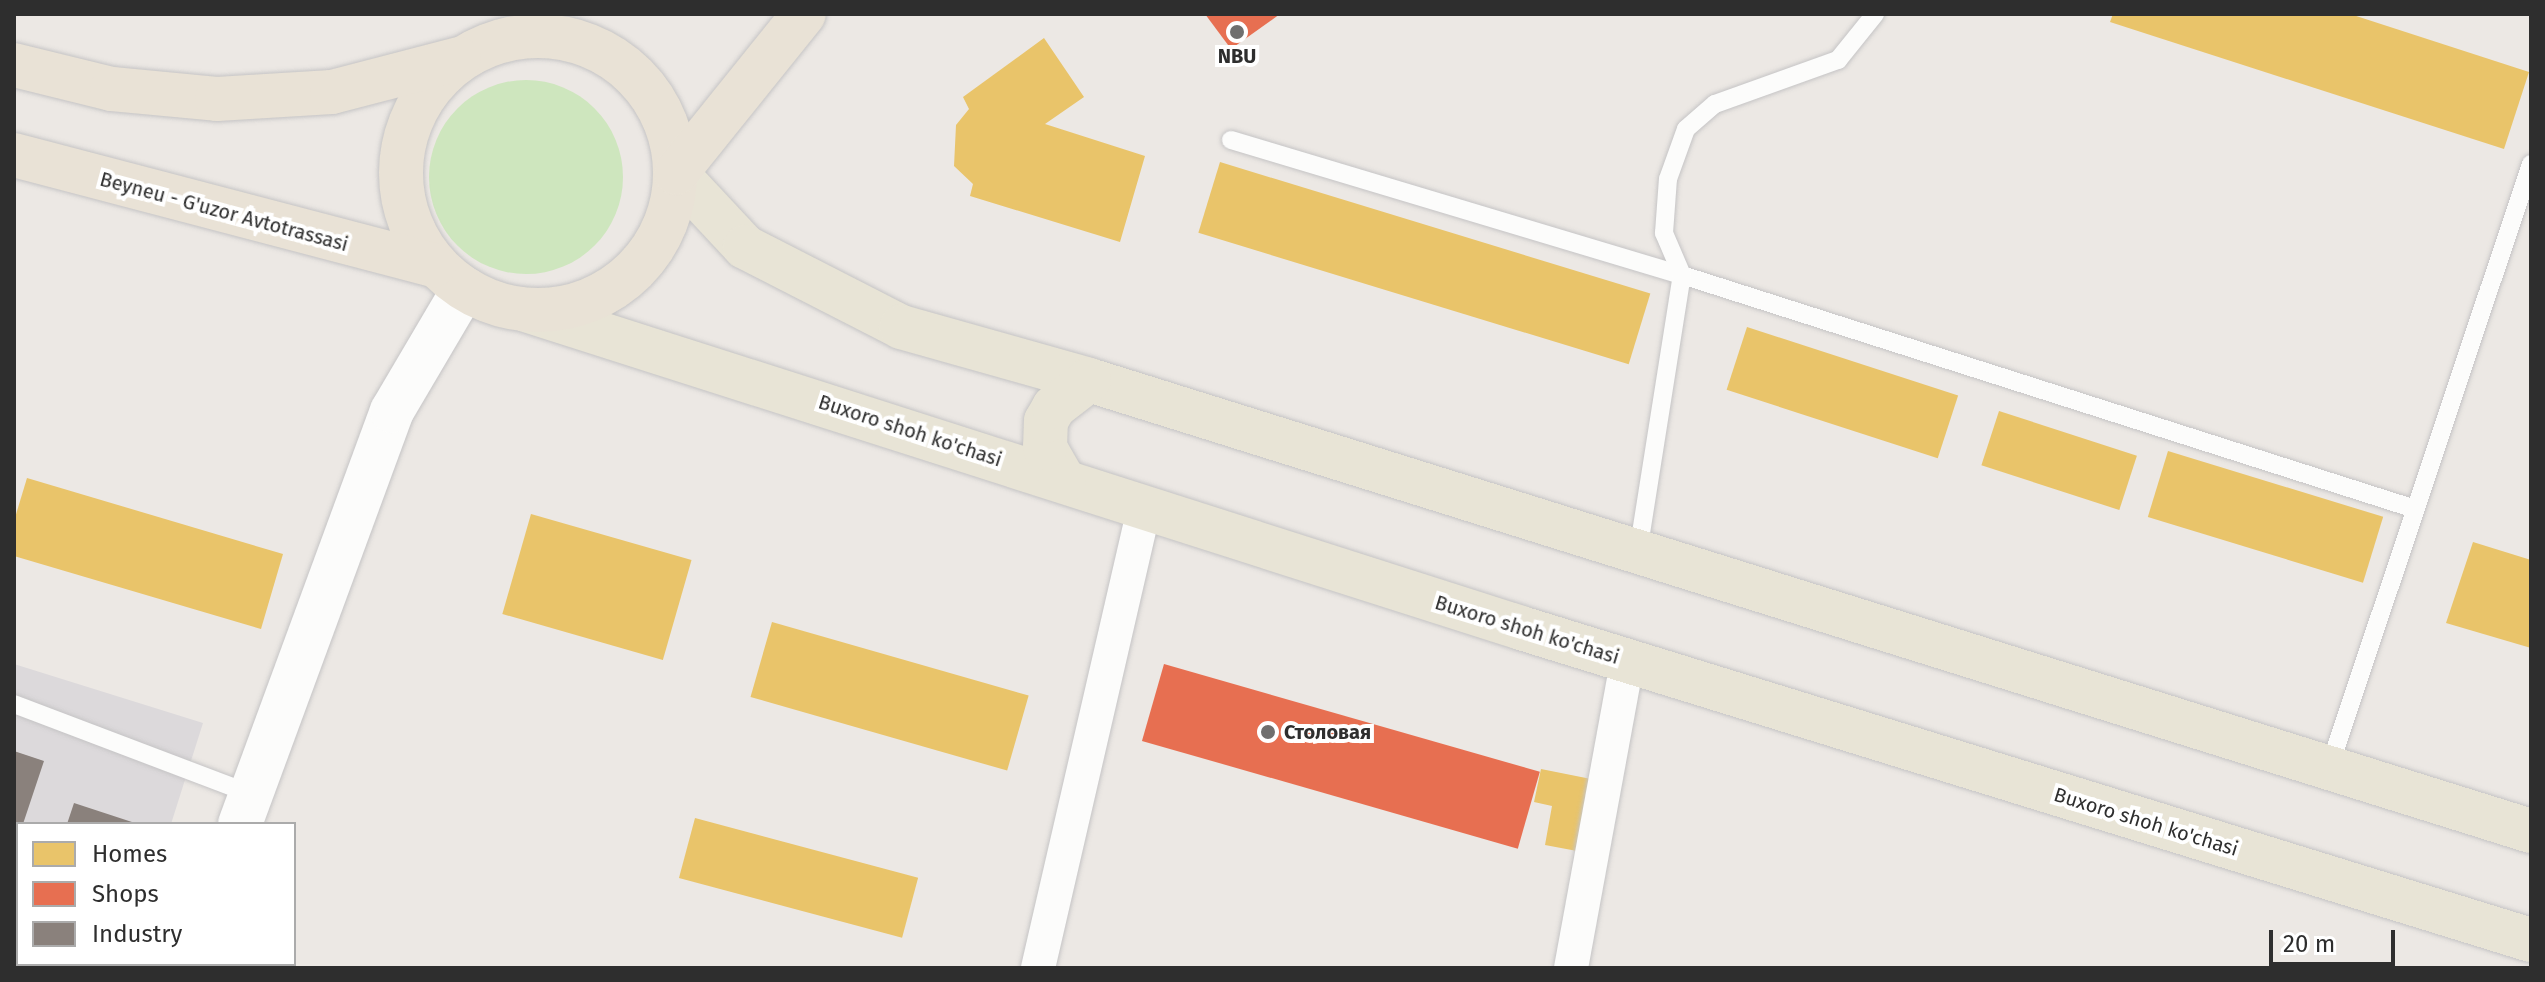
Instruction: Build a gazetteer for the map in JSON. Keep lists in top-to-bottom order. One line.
{"streets":{"highway":["Beyneu - G'uzor Avtotrassasi"],"main road":["Buxoro shoh ko'chasi"]},"crossings":[["Beyneu - G'uzor Avtotrassasi","Buxoro shoh ko'chasi"]],"places":["NBU","Столовая"],"legend":["Homes","Shops","Industry"],"scale_bar":"20 m"}
